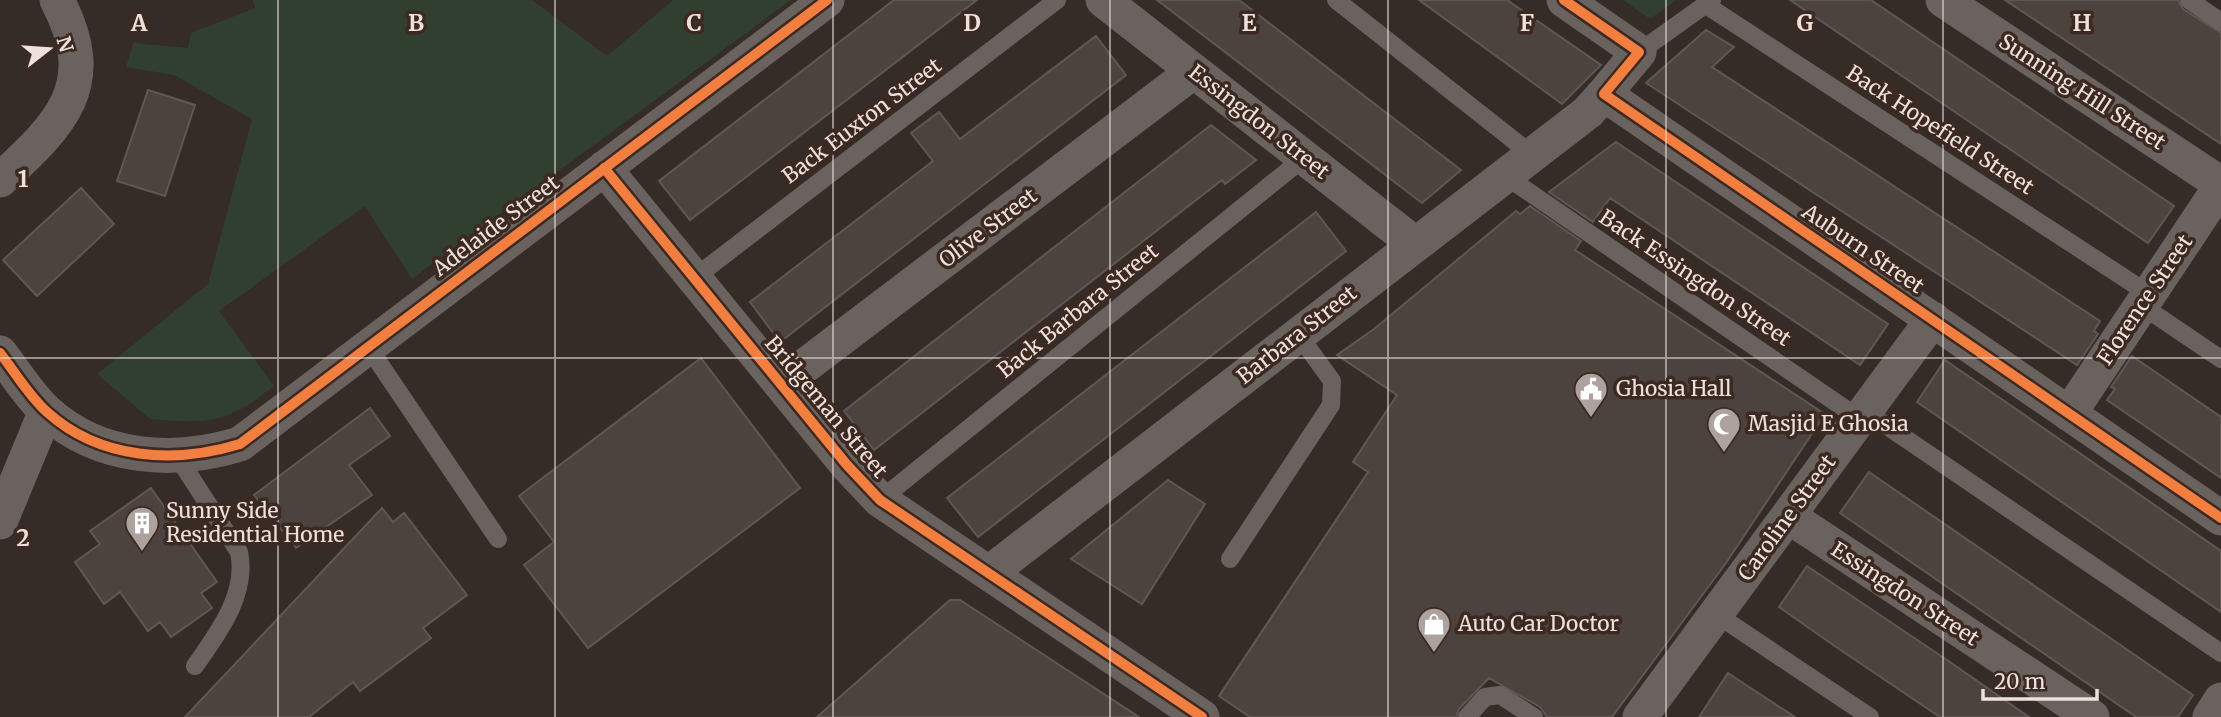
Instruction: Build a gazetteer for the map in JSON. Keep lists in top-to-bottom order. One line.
{"streets":{"street":["Sunning Hill Street","Essingdon Street","Adelaide Street","Olive Street","Auburn Street","Florence Street","Barbara Street","Bridgeman Street","Caroline Street"],"lane":["Back Euxton Street","Back Hopefield Street","Back Essingdon Street","Back Barbara Street"]},"crossings":[["Sunning Hill Street","Florence Street"],["Back Euxton Street","Bridgeman Street"],["Essingdon Street","Olive Street"],["Essingdon Street","Back Barbara Street"],["Essingdon Street","Barbara Street"],["Essingdon Street","Caroline Street"],["Back Hopefield Street","Florence Street"],["Adelaide Street","Bridgeman Street"],["Olive Street","Bridgeman Street"],["Auburn Street","Florence Street"],["Auburn Street","Barbara Street"],["Auburn Street","Caroline Street"],["Back Essingdon Street","Barbara Street"],["Back Essingdon Street","Caroline Street"],["Back Barbara Street","Bridgeman Street"],["Barbara Street","Bridgeman Street"]],"places":{"public building":["Ghosia Hall"],"mosque":["Masjid E Ghosia"],"building":["Sunny Side Residential Home"],"shop":["Auto Car Doctor"]},"scale_bar":"20 m","north":"right","grid":{"columns":["A","B","C","D","E","F","G","H"],"rows":["1","2"]}}
